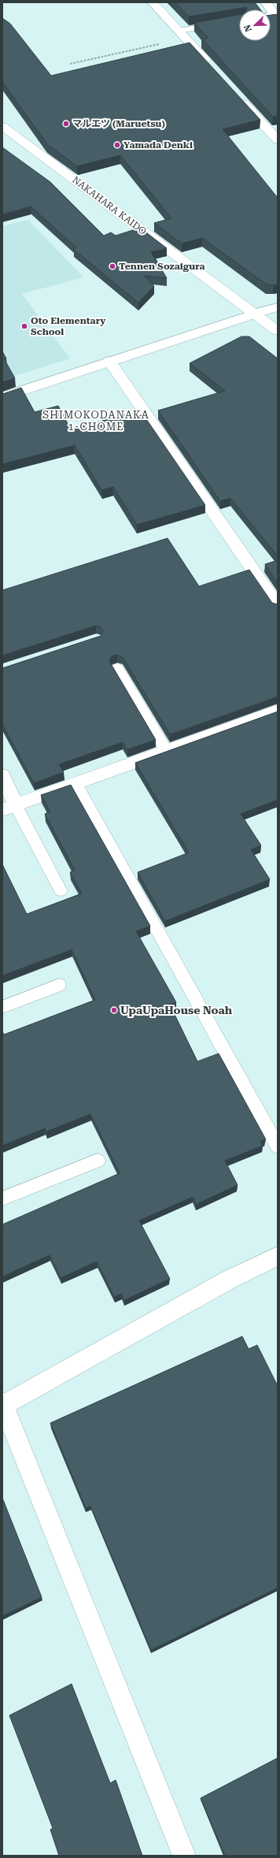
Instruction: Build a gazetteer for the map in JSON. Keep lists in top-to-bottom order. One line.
{"streets":{"street":["NAKAHARA KAIDO"]},"districts":["SHIMOKODANAKA 1-CHOME"],"places":["マルエツ (Maruetsu)","Yamada Denki","Tennen Sozaigura","Oto Elementary School","UpaUpaHouse Noah"],"north":"bottom left"}
